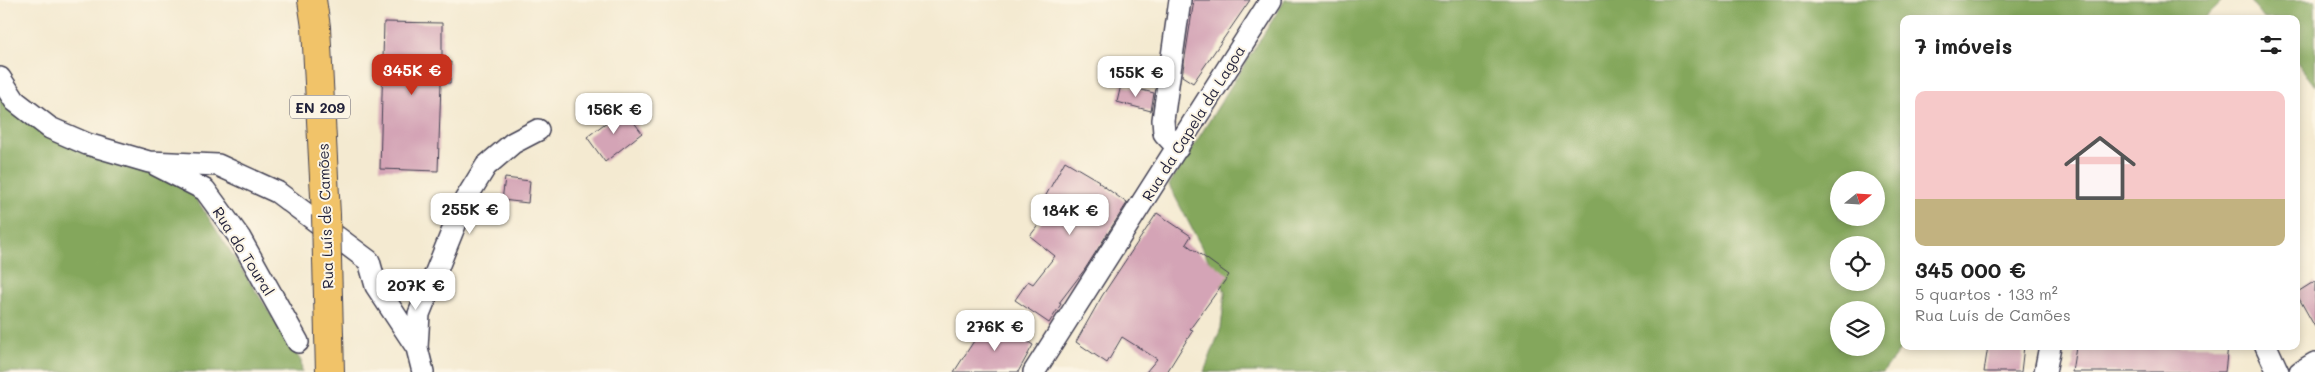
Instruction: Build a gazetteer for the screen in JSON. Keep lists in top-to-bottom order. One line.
{"streets":{"main road":["EN 209","Rua Luís de Camões"],"street":["Rua da Capela da Lagoa","Rua do Toural"]},"north":"right","page":{"heading":"7 imóveis","price":["345K €","155K €","156K €","255K €","184K €","207K €","276K €"],"list":[{"name":"345 000 €","note":"5 quartos · 133 m² · Rua Luís de Camões"}]}}
